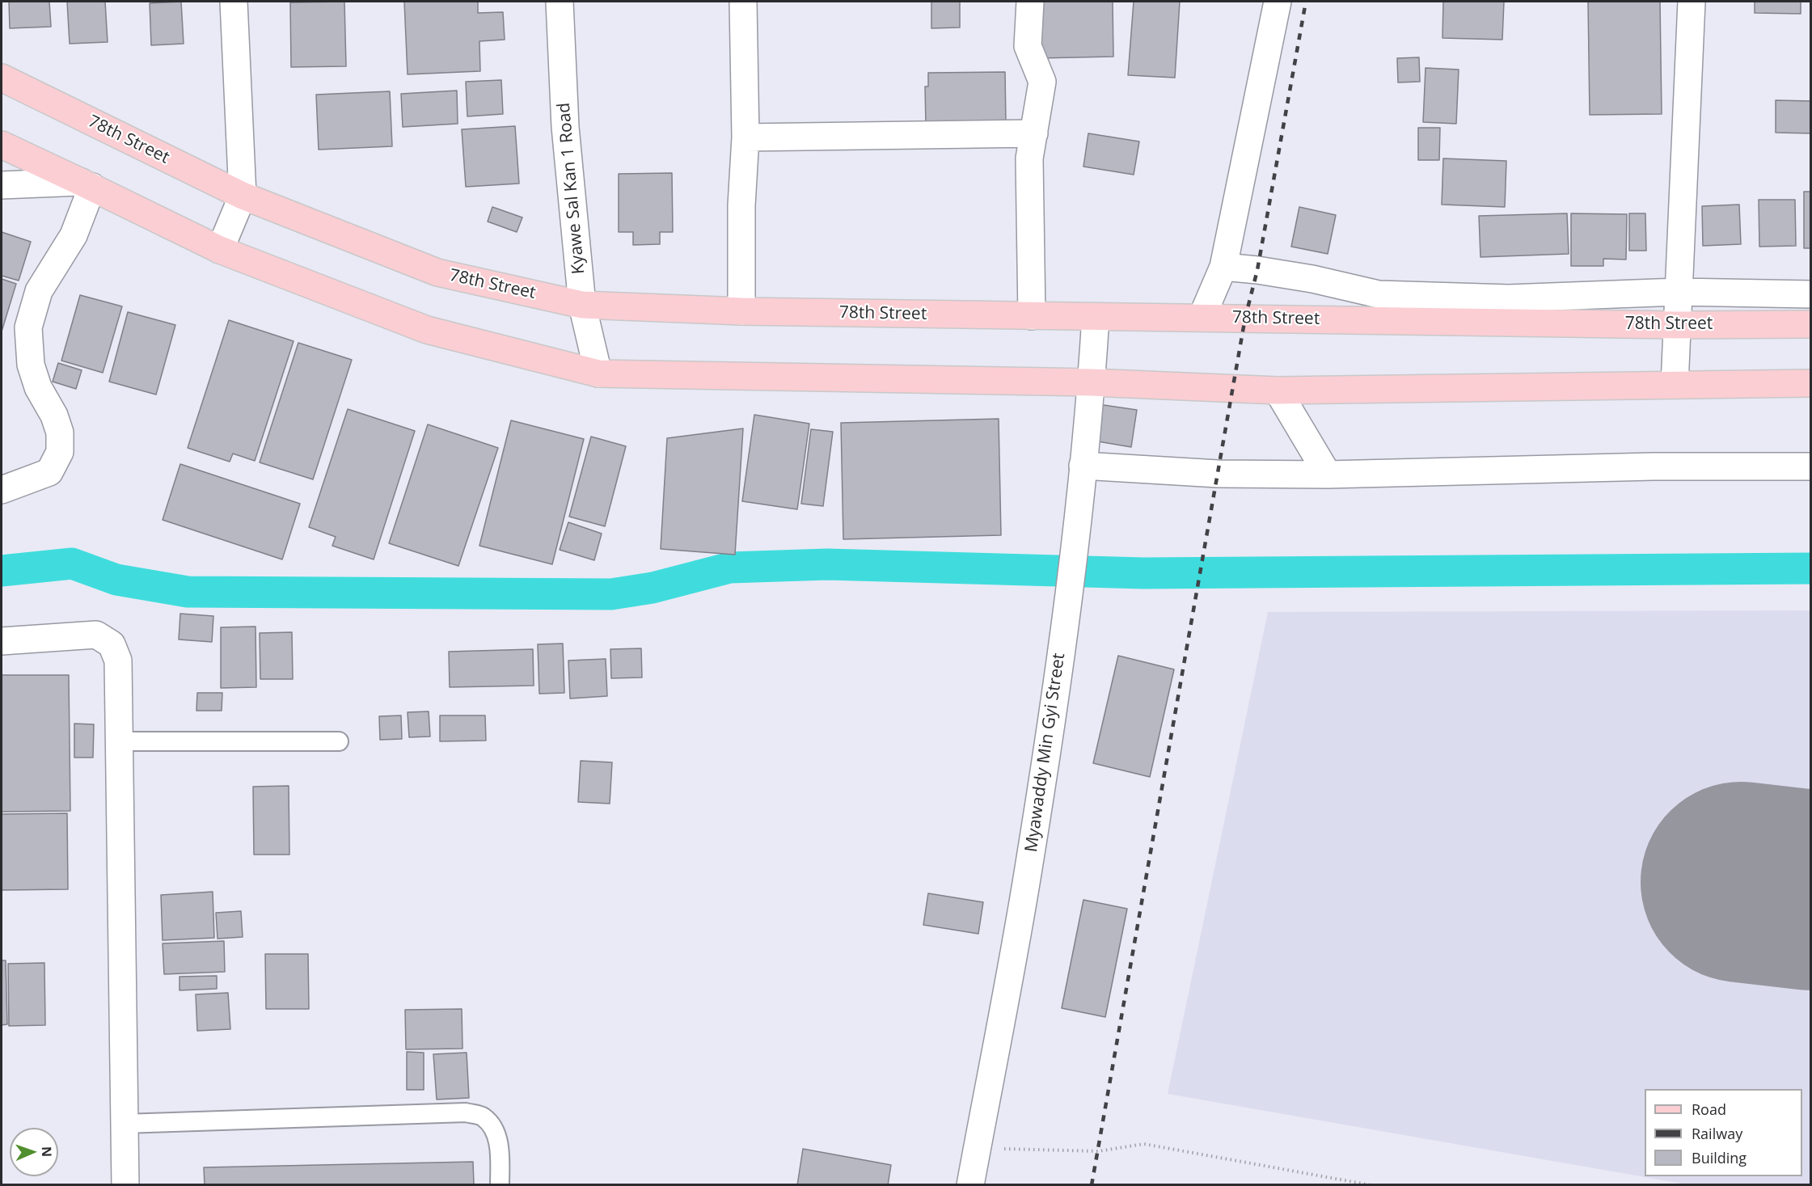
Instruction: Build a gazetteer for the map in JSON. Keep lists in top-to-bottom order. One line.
{"streets":{"main road":["78th Street"],"street":["Kyawe Sal Kan 1 Road","Myawaddy Min Gyi Street"]},"crossings":[["78th Street","Kyawe Sal Kan 1 Road"],["78th Street","Myawaddy Min Gyi Street"]],"legend":["Road","Railway","Building"],"north":"right"}
